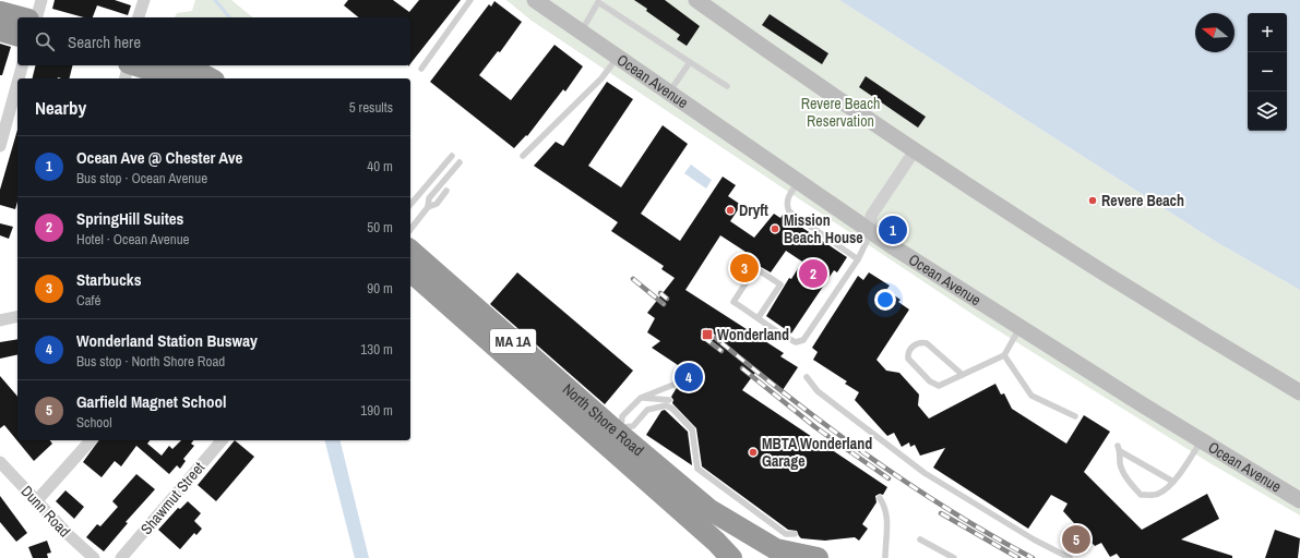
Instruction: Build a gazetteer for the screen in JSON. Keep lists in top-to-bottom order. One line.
{"streets":{"highway":["MA 1A","North Shore Road"],"main road":["Ocean Avenue"],"street":["Shawmut Street","Dunn Road"]},"parks":["Revere Beach Reservation"],"places":{"other":["Revere Beach","Dryft","Mission Beach House","MBTA Wonderland Garage"],"transit":["Wonderland"]},"north":"left","page":{"map_buttons":["+","−"],"search":"Search here","heading":["Nearby","5 results"],"list":[{"mark":"1","name":"Ocean Ave @ Chester Ave","note":"Bus stop · Ocean Avenue","value":"40 m"},{"mark":"2","name":"SpringHill Suites","note":"Hotel · Ocean Avenue","value":"50 m"},{"mark":"3","name":"Starbucks","note":"Café","value":"90 m"},{"mark":"4","name":"Wonderland Station Busway","note":"Bus stop · North Shore Road","value":"130 m"},{"mark":"5","name":"Garfield Magnet School","note":"School","value":"190 m"}],"pins":["1","3","2","4","5"]}}
